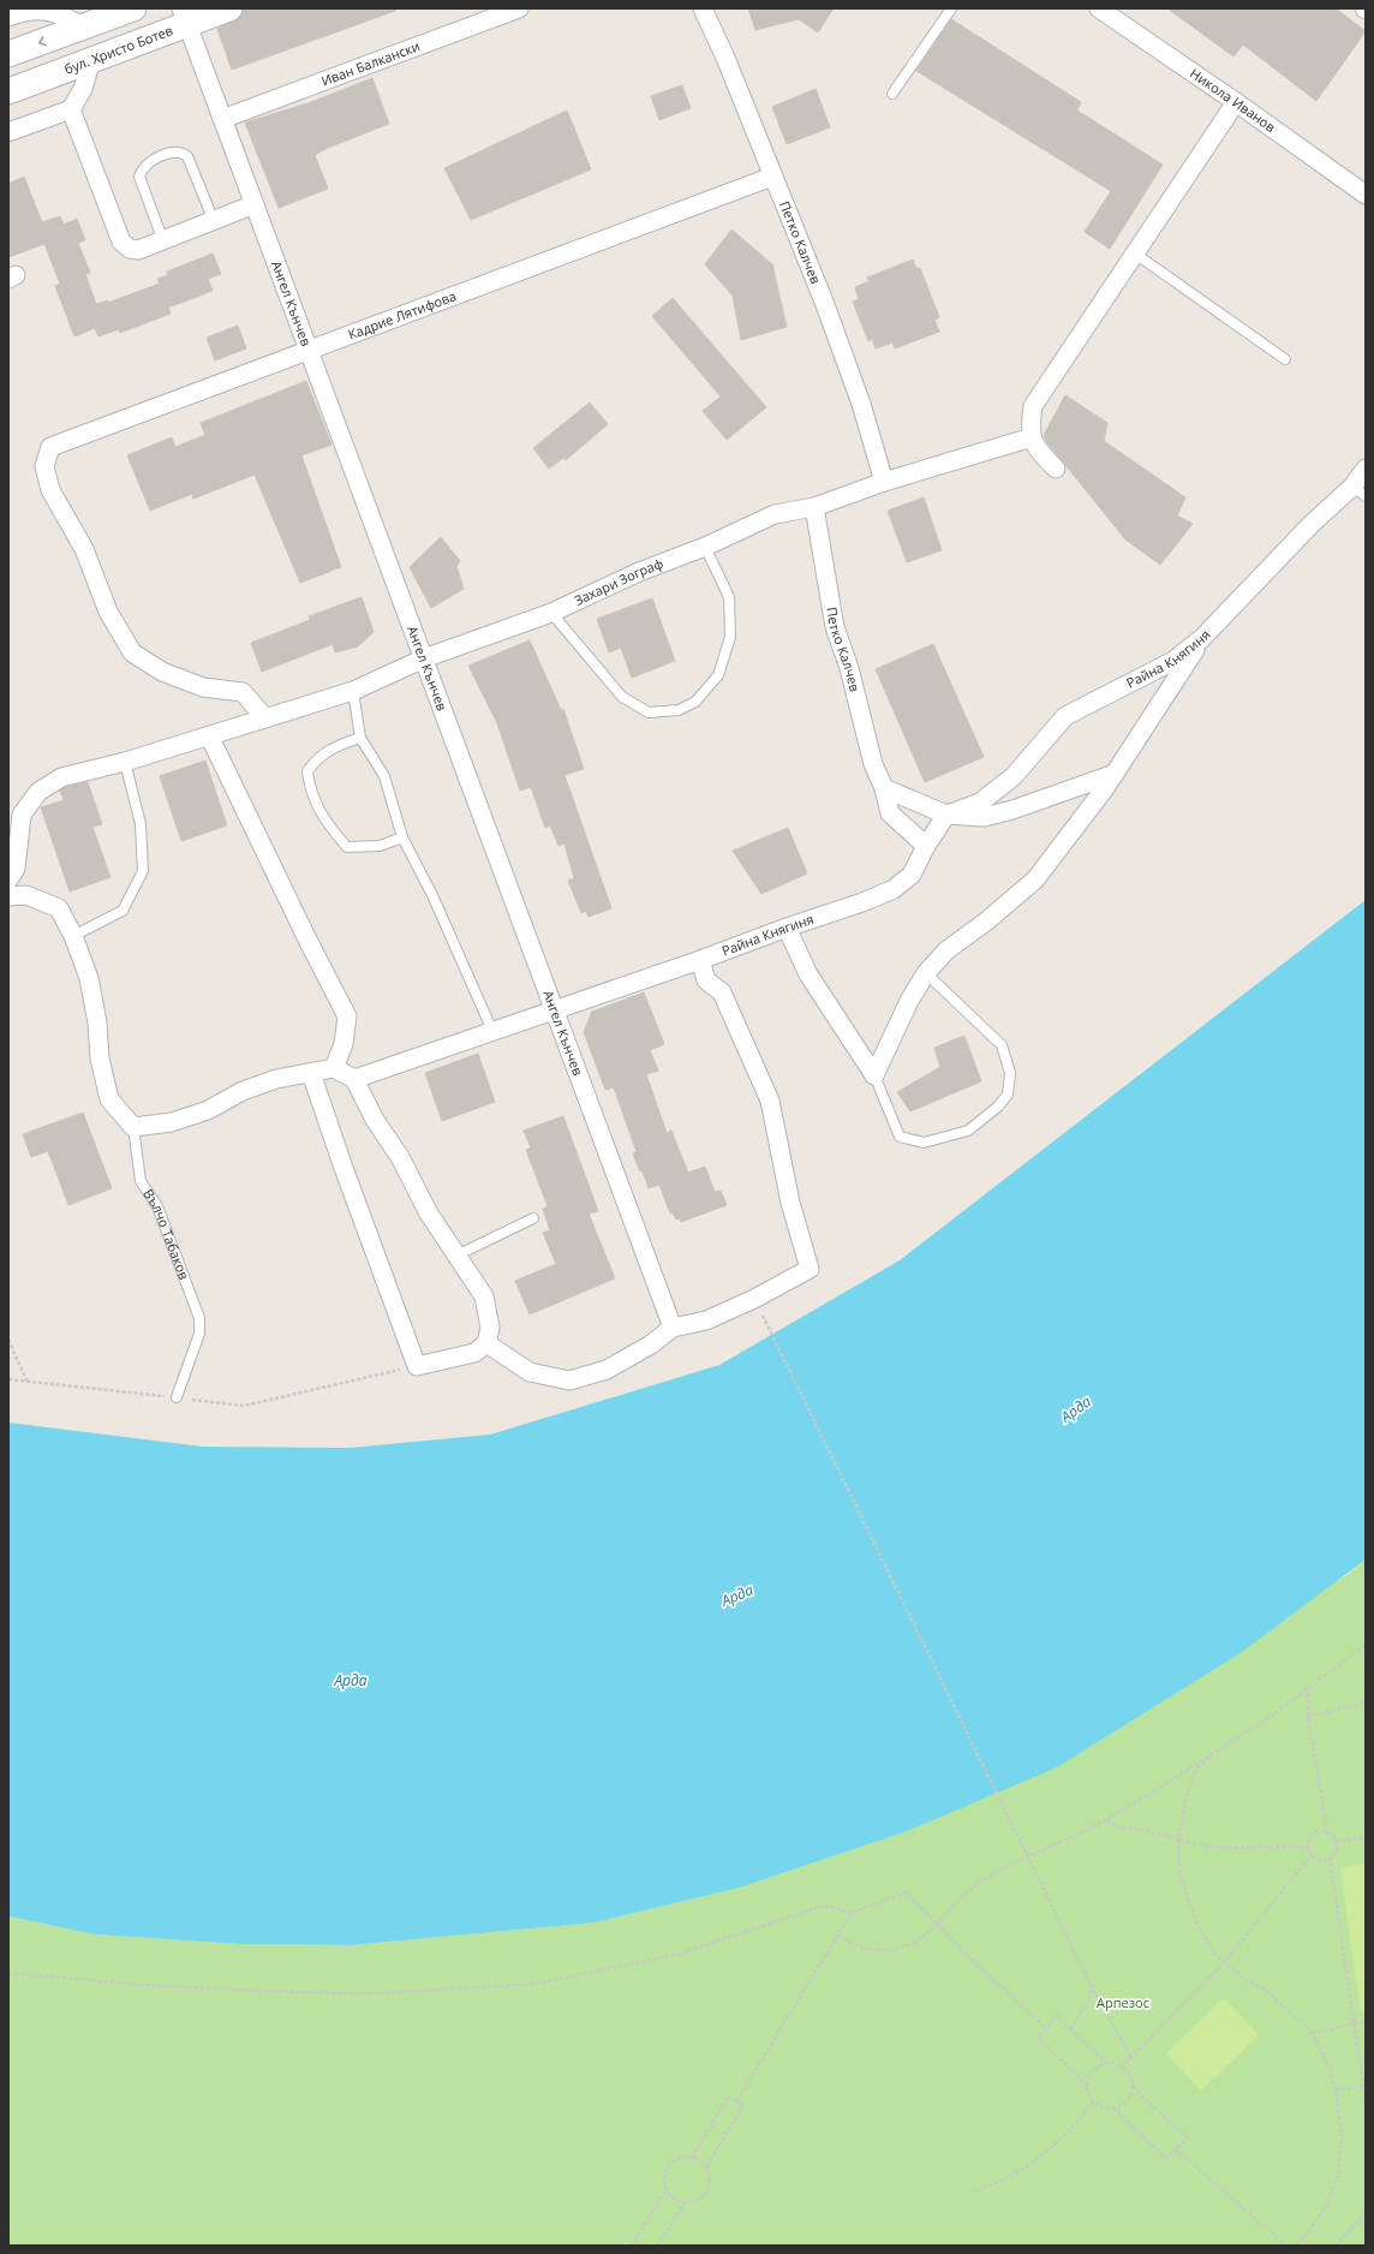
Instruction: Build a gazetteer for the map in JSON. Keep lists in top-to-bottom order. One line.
{"streets":{"main road":["бул. Христо Ботев"],"street":["Иван Балкански","Никола Иванов","Петко Калчев","Ангел Кънчев","Кадрие Лятифова","Захари Зограф","Райна Княгиня"],"lane":["Вълчо Табаков"]},"crossings":[["бул. Христо Ботев","Ангел Кънчев"],["Иван Балкански","Ангел Кънчев"],["Петко Калчев","Кадрие Лятифова"],["Петко Калчев","Захари Зограф"],["Петко Калчев","Райна Княгиня"],["Ангел Кънчев","Кадрие Лятифова"],["Ангел Кънчев","Захари Зограф"],["Ангел Кънчев","Райна Княгиня"],["Кадрие Лятифова","Захари Зограф"]],"water":["Арда"],"parks":["Арпезос"]}
